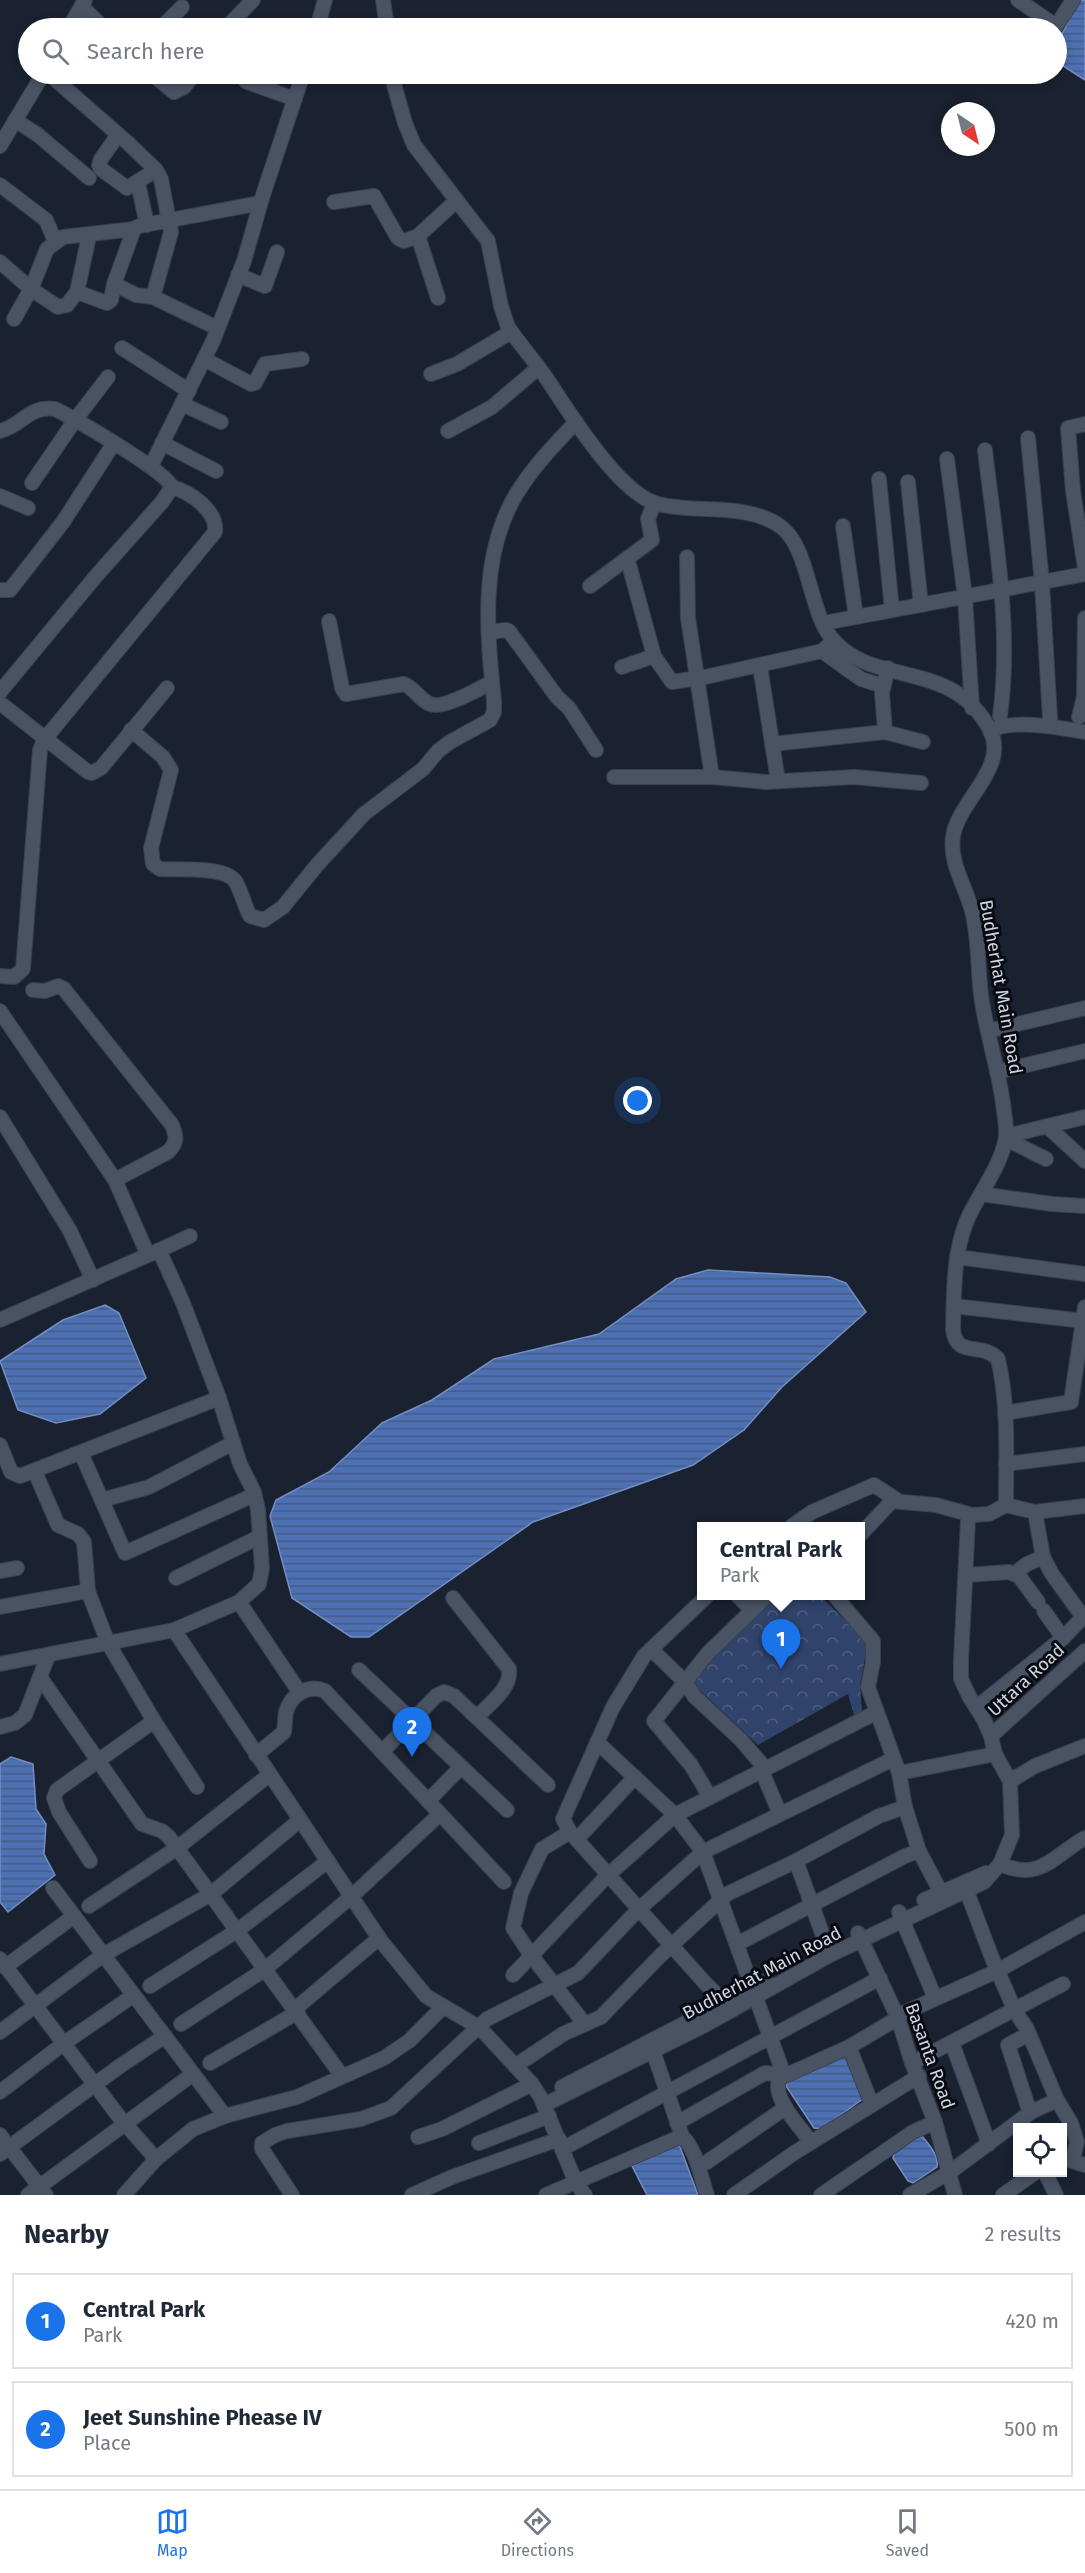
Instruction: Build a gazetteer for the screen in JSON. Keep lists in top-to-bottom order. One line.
{"streets":{"street":["Budherhat Main Road","Uttara Road","Basanta Road"]},"crossings":[["Budherhat Main Road","Basanta Road"]],"north":"bottom right","page":{"search":"Search here","popup":["Central Park","Park"],"pins":["1","2"],"heading":["Nearby","2 results"],"list":[{"mark":"1","name":"Central Park","note":"Park","value":"420 m"},{"mark":"2","name":"Jeet Sunshine Phease IV","note":"Place","value":"500 m"}],"nav":["Map","Directions","Saved"]}}
